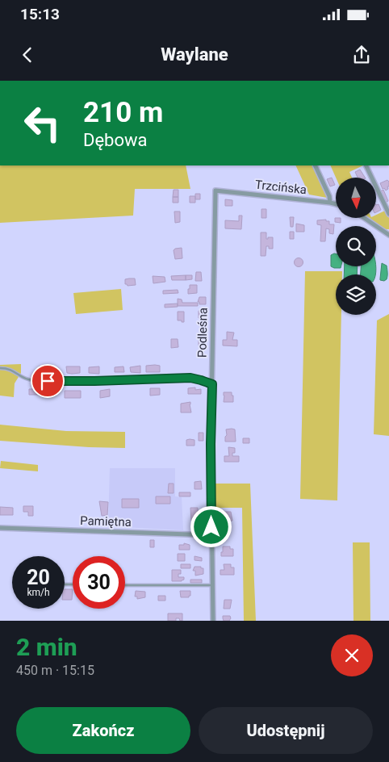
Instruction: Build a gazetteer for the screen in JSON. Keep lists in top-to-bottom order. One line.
{"streets":{"street":["Trzcińska","Podleśna","Pamiętna"]},"crossings":[["Trzcińska","Podleśna"],["Podleśna","Pamiętna"]],"north":"bottom","page":{"status":"15:13","header":"Waylane","turn":["210 m","Dębowa"],"speed":"20 km/h","limit":"30","heading":["2 min","450 m · 15:15"],"buttons":["Zakończ","Udostępnij"]}}
